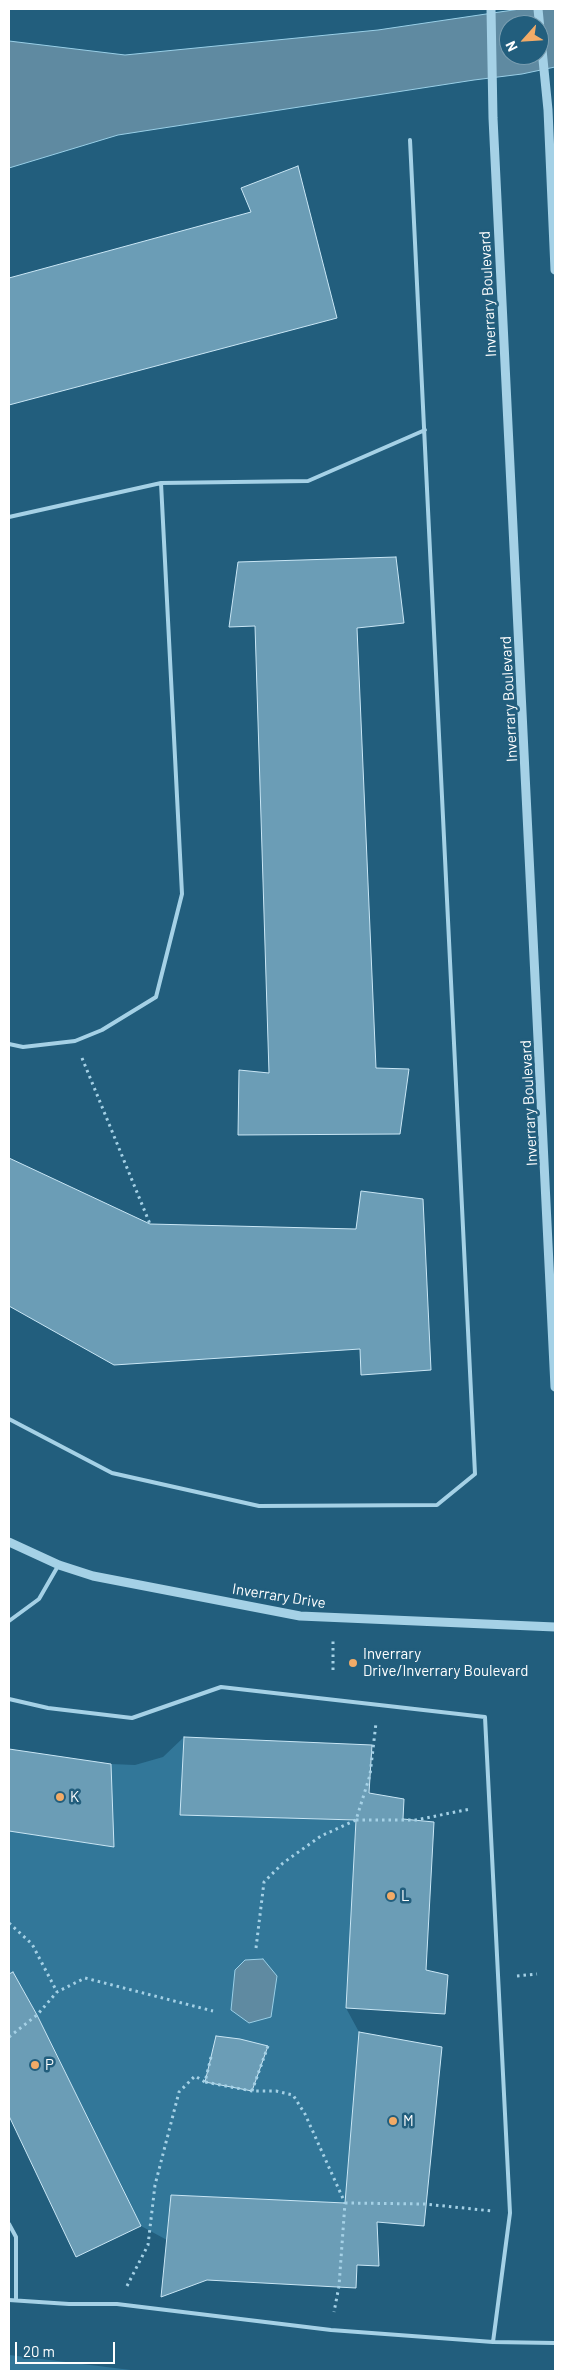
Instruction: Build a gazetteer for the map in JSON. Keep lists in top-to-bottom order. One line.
{"streets":{"street":["Inverrary Boulevard","Inverrary Drive"]},"places":["Inverrary Drive/Inverrary Boulevard","K","L","P","M"],"scale_bar":"20 m","north":"bottom left"}
